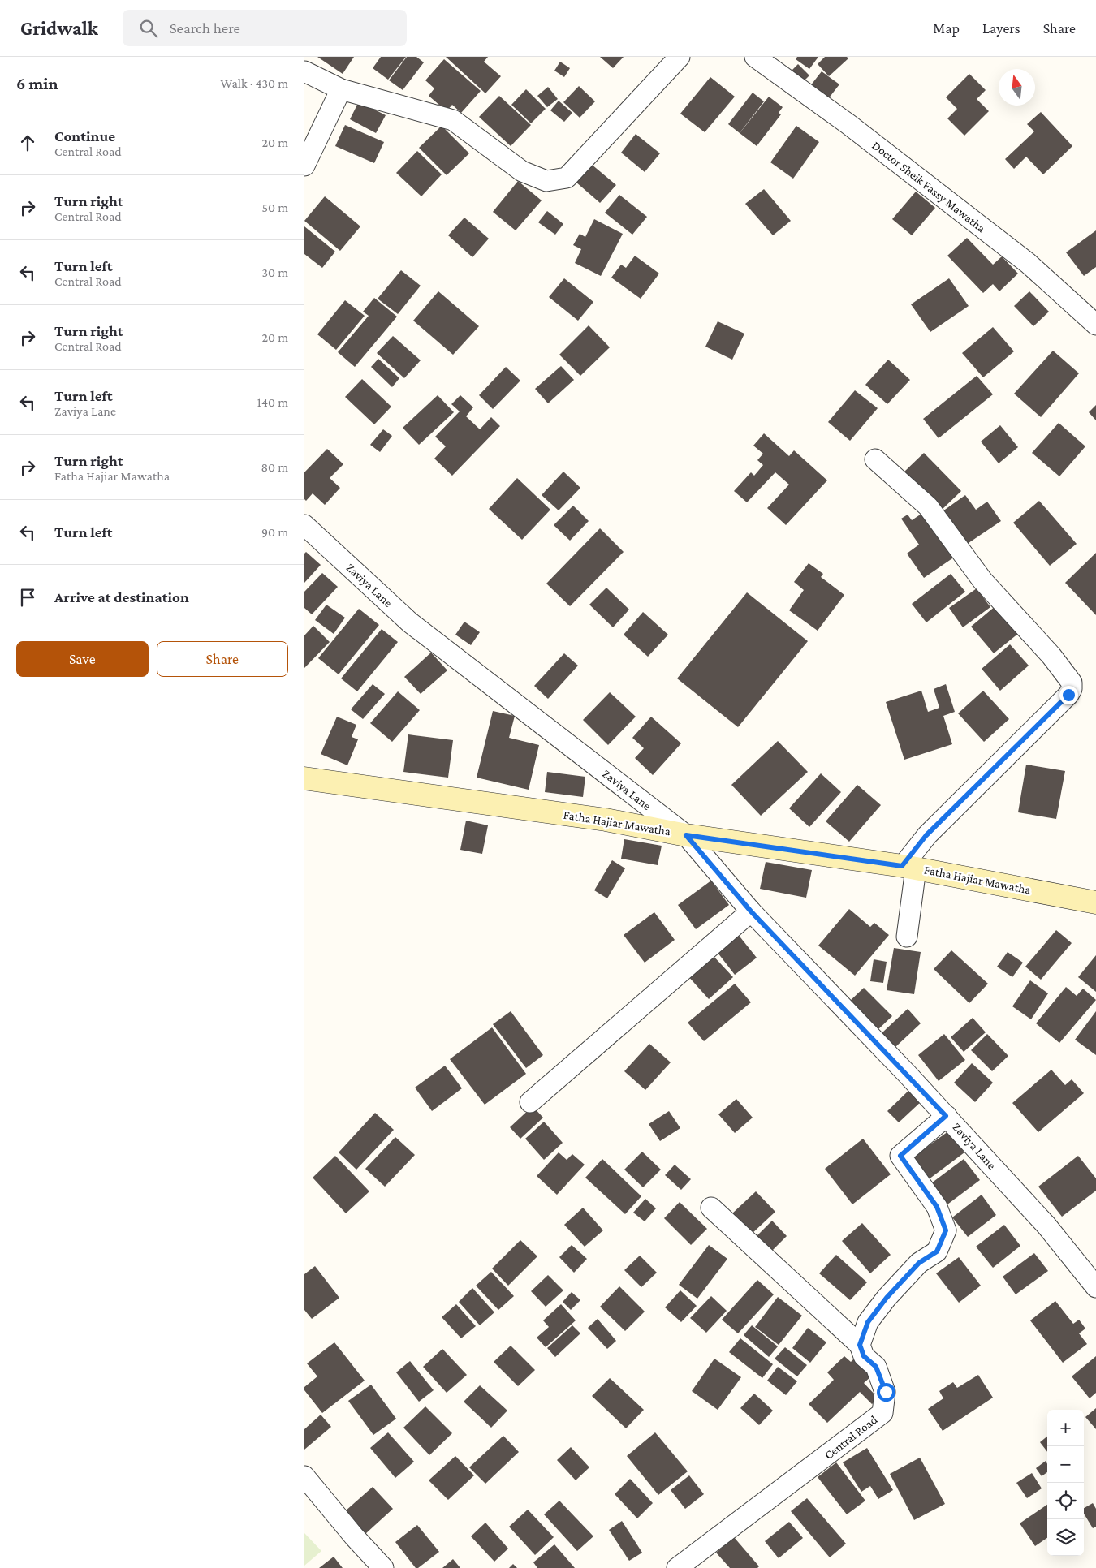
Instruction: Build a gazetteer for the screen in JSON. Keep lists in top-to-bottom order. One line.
{"streets":{"street":["Doctor Sheik Fassy Mawatha","Zaviya Lane","Fatha Hajiar Mawatha","Central Road"]},"crossings":[["Zaviya Lane","Fatha Hajiar Mawatha"]],"north":"top","page":{"header":"Gridwalk","search":"Search here","nav":["Map","Layers","Share"],"heading":["6 min","Walk · 430 m"],"list":[["Continue","Central Road","20 m"],["Turn right","Central Road","50 m"],["Turn left","Central Road","30 m"],["Turn right","Central Road","20 m"],["Turn left","Zaviya Lane","140 m"],["Turn right","Fatha Hajiar Mawatha","80 m"],["Turn left","90 m"],"Arrive at destination"],"buttons":["Save","Share"],"map_buttons":["+","−"]}}
